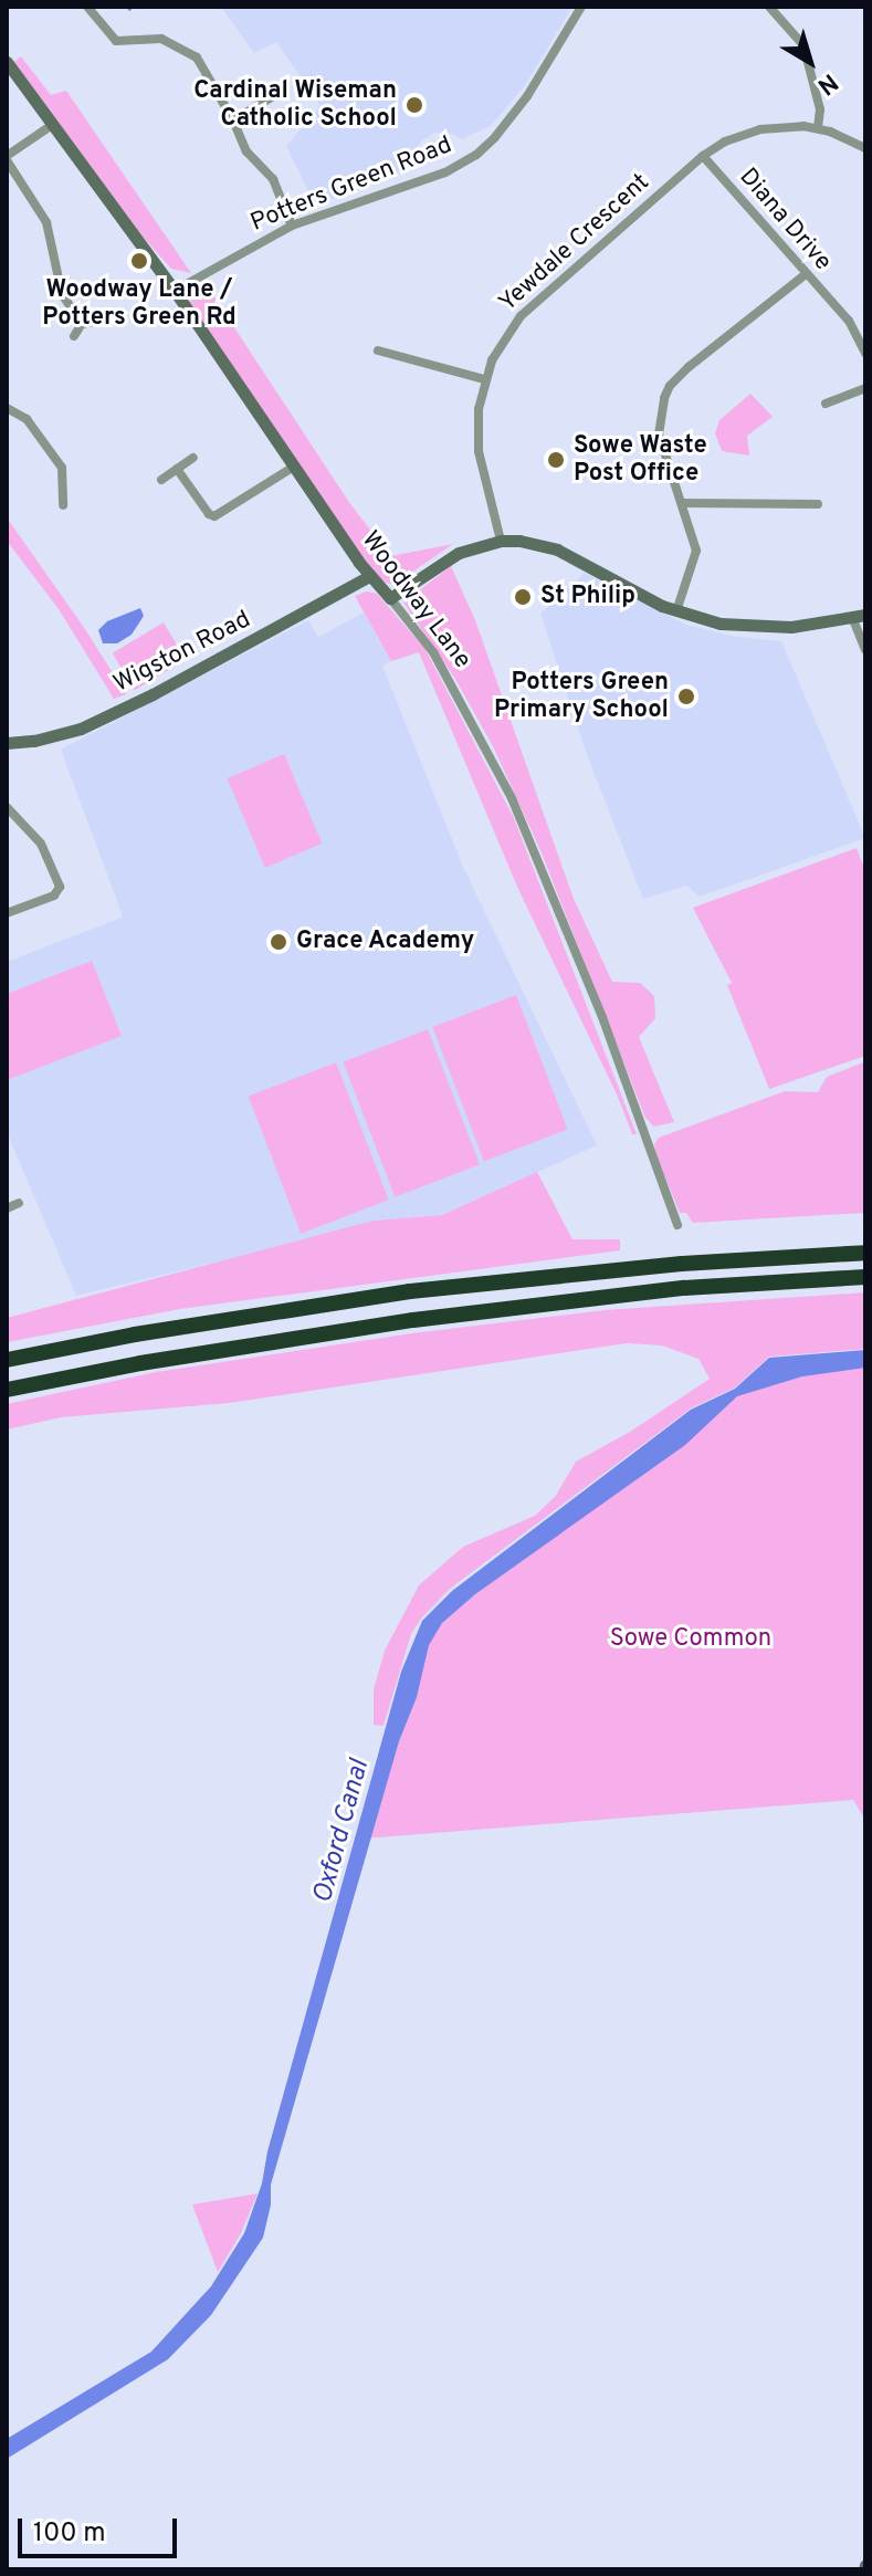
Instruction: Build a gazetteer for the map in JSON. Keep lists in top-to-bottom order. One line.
{"streets":{"street":["Potters Green Road","Diana Drive","Yewdale Crescent","Woodway Lane","Wigston Road"]},"crossings":[["Potters Green Road","Woodway Lane"],["Diana Drive","Yewdale Crescent"],["Woodway Lane","Wigston Road"]],"water":["Oxford Canal"],"parks":["Sowe Common"],"places":["Cardinal Wiseman Catholic School","Woodway Lane / Potters Green Rd","Sowe Waste Post Office","St Philip","Potters Green Primary School","Grace Academy"],"scale_bar":"100 m","north":"bottom right"}
